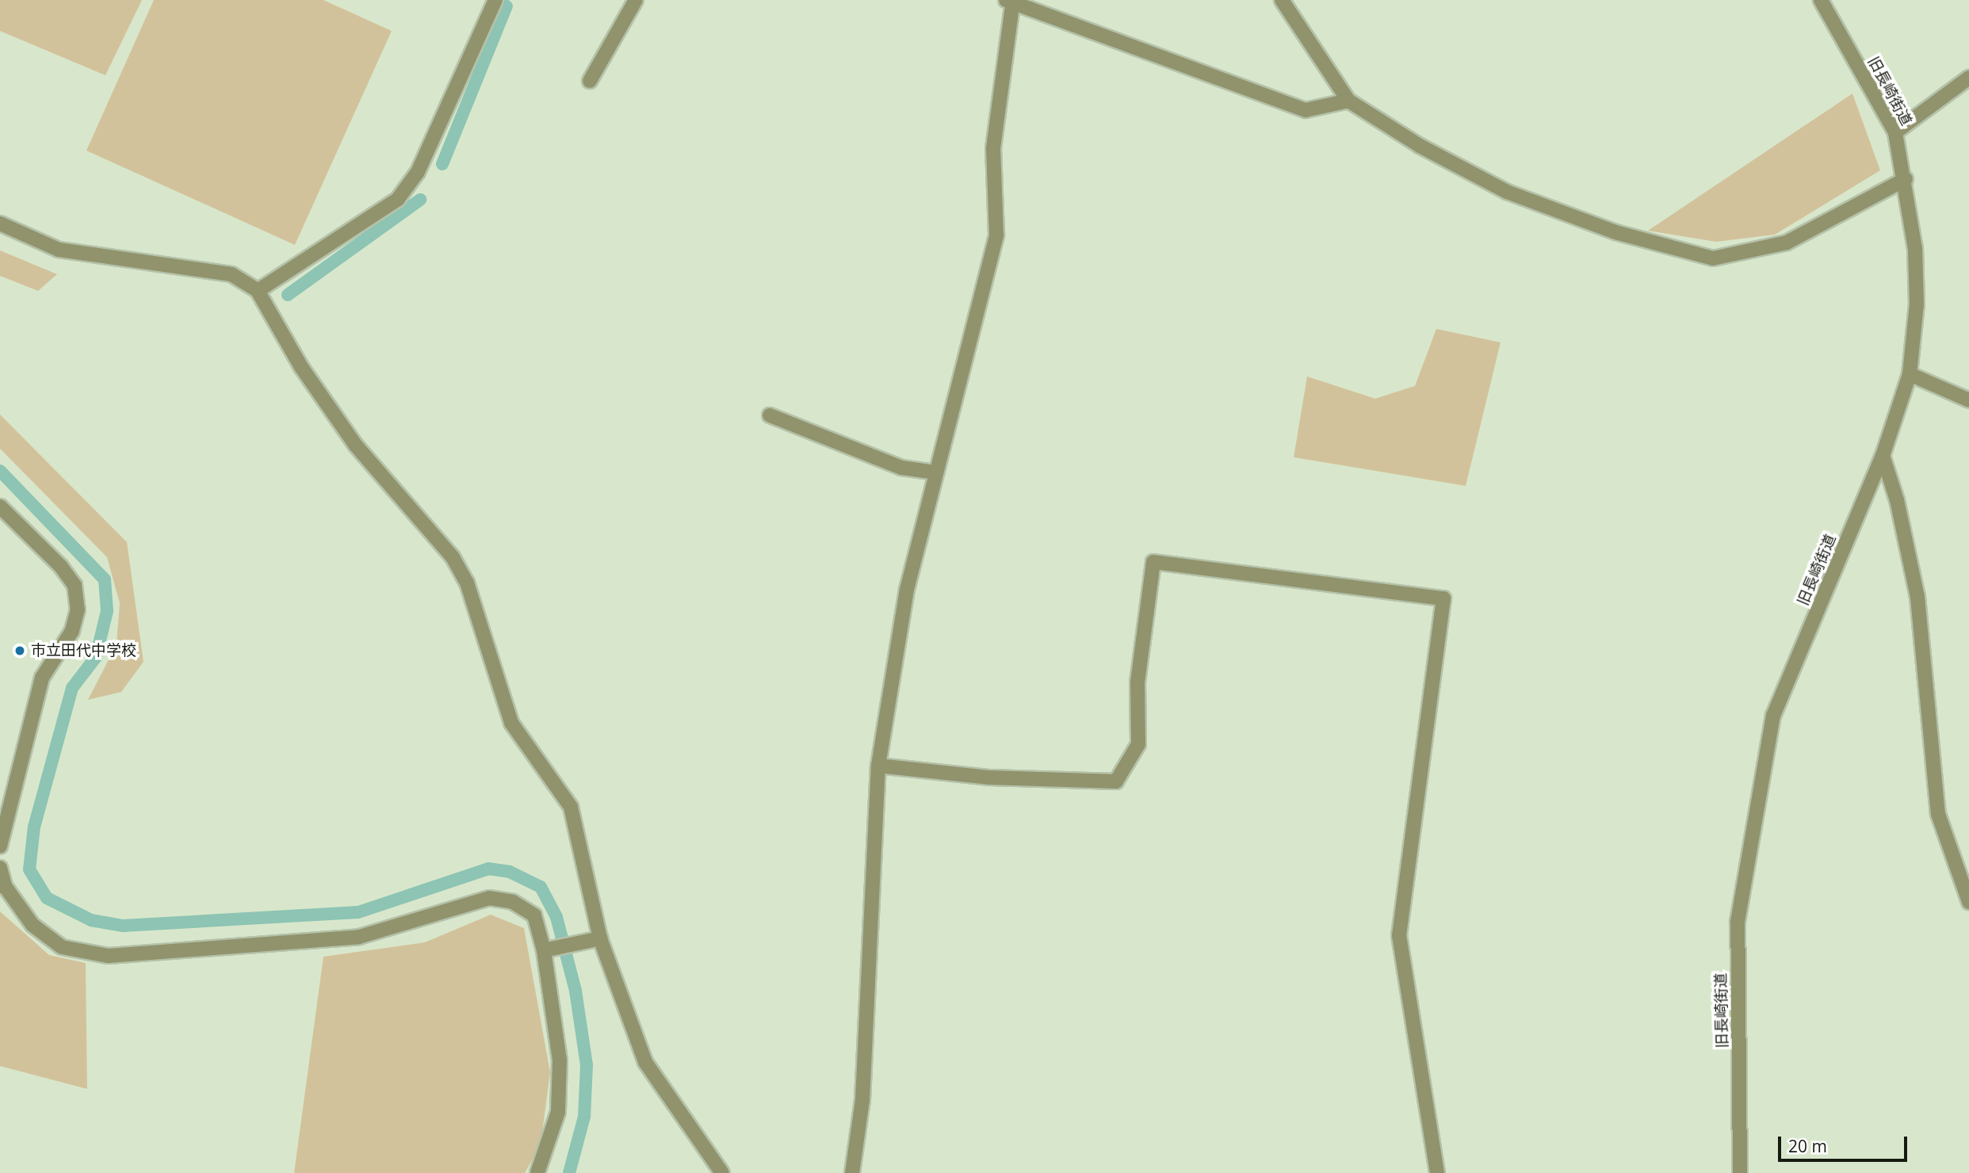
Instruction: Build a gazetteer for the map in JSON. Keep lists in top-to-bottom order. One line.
{"streets":{"street":["旧長崎街道"]},"places":["市立田代中学校"],"scale_bar":"20 m"}
